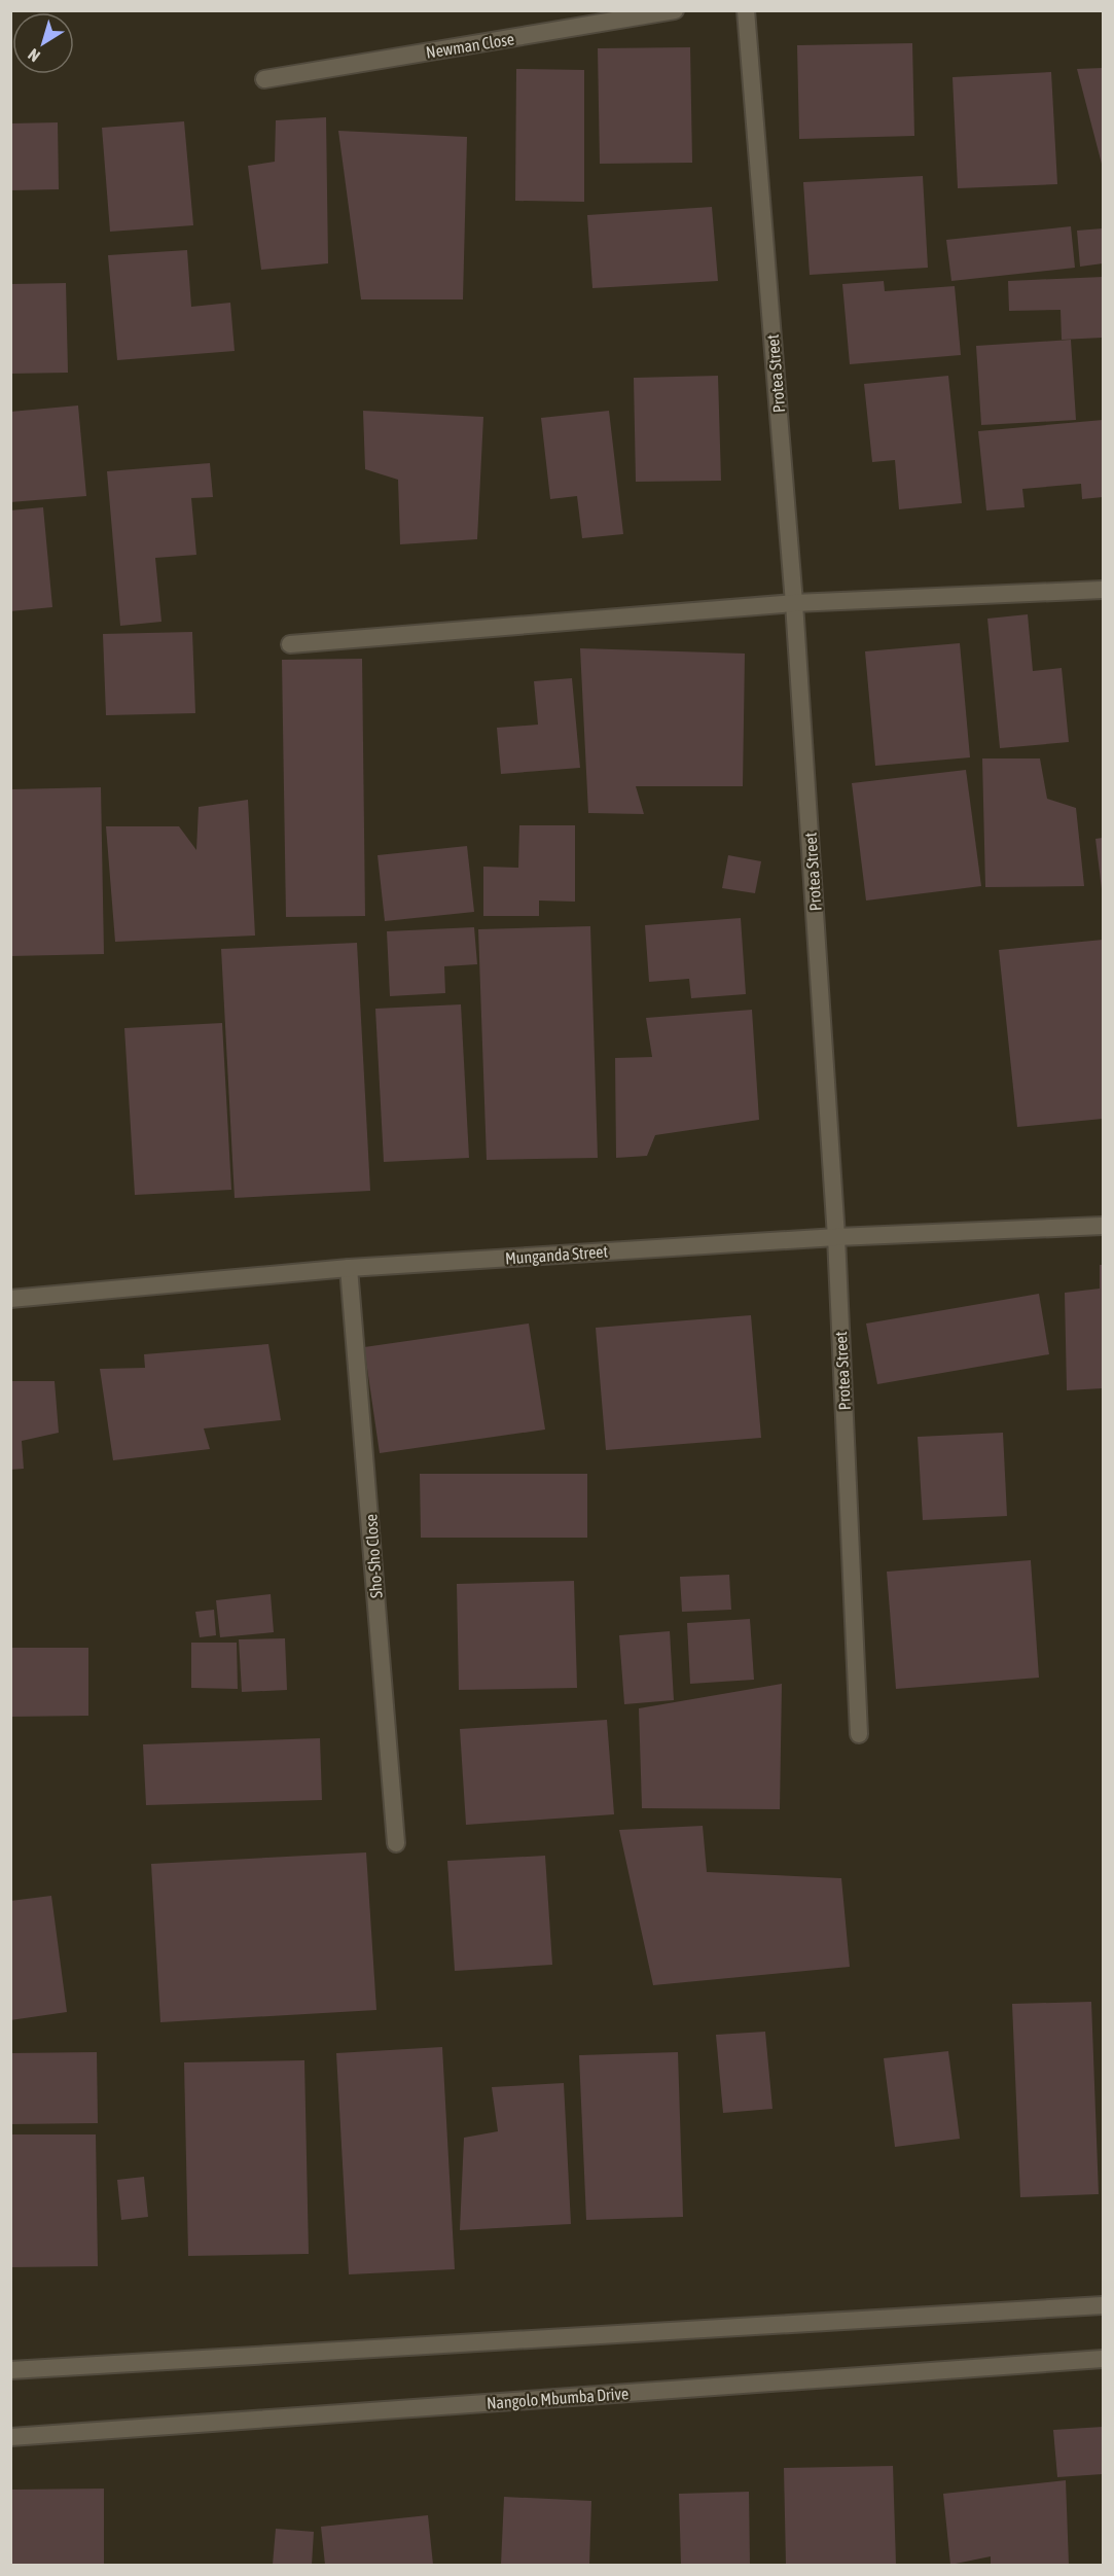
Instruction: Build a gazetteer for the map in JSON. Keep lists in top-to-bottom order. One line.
{"streets":{"street":["Newman Close","Protea Street","Munganda Street","Sho-Sho Close","Nangolo Mbumba Drive"]},"crossings":[["Protea Street","Munganda Street"],["Munganda Street","Sho-Sho Close"]],"north":"bottom left"}
